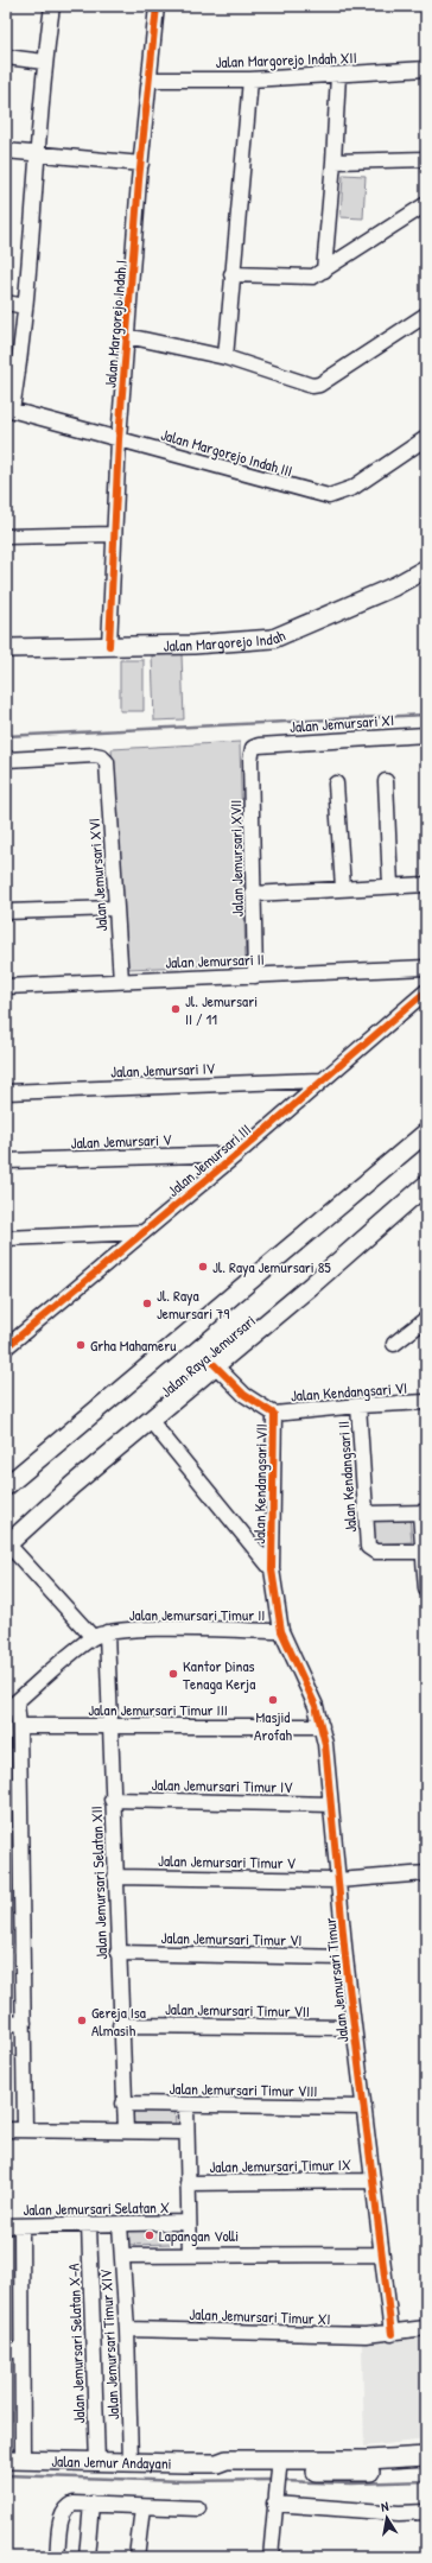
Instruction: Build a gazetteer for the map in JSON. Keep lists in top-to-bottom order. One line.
{"streets":{"main road":["Jalan Margorejo Indah","Jalan Raya Jemursari","Jalan Jemur Andayani"],"street":["Jalan Margorejo Indah XII","Jalan Margorejo Indah I","Jalan Margorejo Indah III","Jalan Jemursari XI","Jalan Jemursari XVII","Jalan Jemursari XVI","Jalan Jemursari II","Jalan Jemursari IV","Jalan Jemursari V","Jalan Jemursari III","Jalan Kendangsari VI","Jalan Kendangsari II","Jalan Kendangsari VII","Jalan Jemursari Timur II","Jalan Jemursari Timur III","Jalan Jemursari Timur IV","Jalan Jemursari Timur V","Jalan Jemursari Selatan XII","Jalan Jemursari Timur VI","Jalan Jemursari Timur","Jalan Jemursari Timur VII","Jalan Jemursari Timur VIII","Jalan Jemursari Timur IX","Jalan Jemursari Selatan X","Jalan Jemursari Timur XI","Jalan Jemursari Selatan X-A","Jalan Jemursari Timur XIV"]},"crossings":[["Jalan Margorejo Indah XII","Jalan Margorejo Indah I"],["Jalan Margorejo Indah I","Jalan Margorejo Indah III"],["Jalan Margorejo Indah I","Jalan Margorejo Indah"],["Jalan Jemursari XI","Jalan Jemursari XVII"],["Jalan Jemursari XVII","Jalan Jemursari II"],["Jalan Jemursari XVI","Jalan Jemursari II"],["Jalan Jemursari IV","Jalan Jemursari III"],["Jalan Jemursari V","Jalan Jemursari III"],["Jalan Raya Jemursari","Jalan Kendangsari VII"],["Jalan Kendangsari VI","Jalan Kendangsari II"],["Jalan Kendangsari VI","Jalan Kendangsari VII"],["Jalan Kendangsari VII","Jalan Jemursari Timur II"],["Jalan Kendangsari VII","Jalan Jemursari Timur"],["Jalan Jemursari Timur II","Jalan Jemursari Selatan XII"],["Jalan Jemursari Timur II","Jalan Jemursari Timur"],["Jalan Jemursari Timur III","Jalan Jemursari Selatan XII"],["Jalan Jemursari Timur III","Jalan Jemursari Timur"],["Jalan Jemursari Timur IV","Jalan Jemursari Selatan XII"],["Jalan Jemursari Timur IV","Jalan Jemursari Timur"],["Jalan Jemursari Timur V","Jalan Jemursari Selatan XII"],["Jalan Jemursari Timur V","Jalan Jemursari Timur"],["Jalan Jemursari Selatan XII","Jalan Jemursari Timur VI"],["Jalan Jemursari Selatan XII","Jalan Jemursari Timur VII"],["Jalan Jemursari Selatan XII","Jalan Jemursari Timur VIII"],["Jalan Jemursari Timur VI","Jalan Jemursari Timur"],["Jalan Jemursari Timur","Jalan Jemursari Timur VII"],["Jalan Jemursari Timur","Jalan Jemursari Timur VIII"],["Jalan Jemursari Timur","Jalan Jemursari Timur IX"],["Jalan Jemursari Timur","Jalan Jemursari Timur XI"],["Jalan Jemursari Selatan X","Jalan Jemursari Selatan X-A"],["Jalan Jemursari Selatan X","Jalan Jemursari Timur XIV"],["Jalan Jemursari Timur XI","Jalan Jemursari Timur XIV"],["Jalan Jemursari Selatan X-A","Jalan Jemur Andayani"],["Jalan Jemursari Timur XIV","Jalan Jemur Andayani"]],"places":["Jl. Jemursari II / 11","Jl. Raya Jemursari 85","Jl. Raya Jemursari 79","Grha Mahameru","Kantor Dinas Tenaga Kerja","Masjid Arofah","Gereja Isa Almasih","Lapangan Volli"],"north":"top"}
